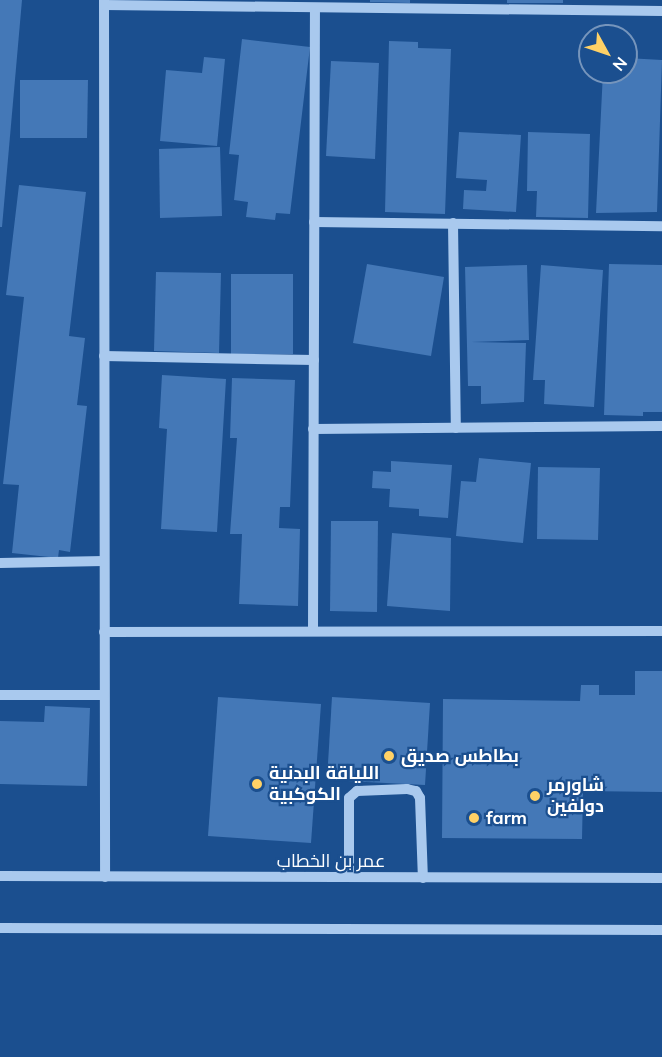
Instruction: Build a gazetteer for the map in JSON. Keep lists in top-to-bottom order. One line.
{"streets":{"street":["عمر بن الخطاب"]},"places":["بطاطس صديق","اللياقة البدنية الكوكبية","شاورمر دولفين","farm"],"north":"bottom right"}
